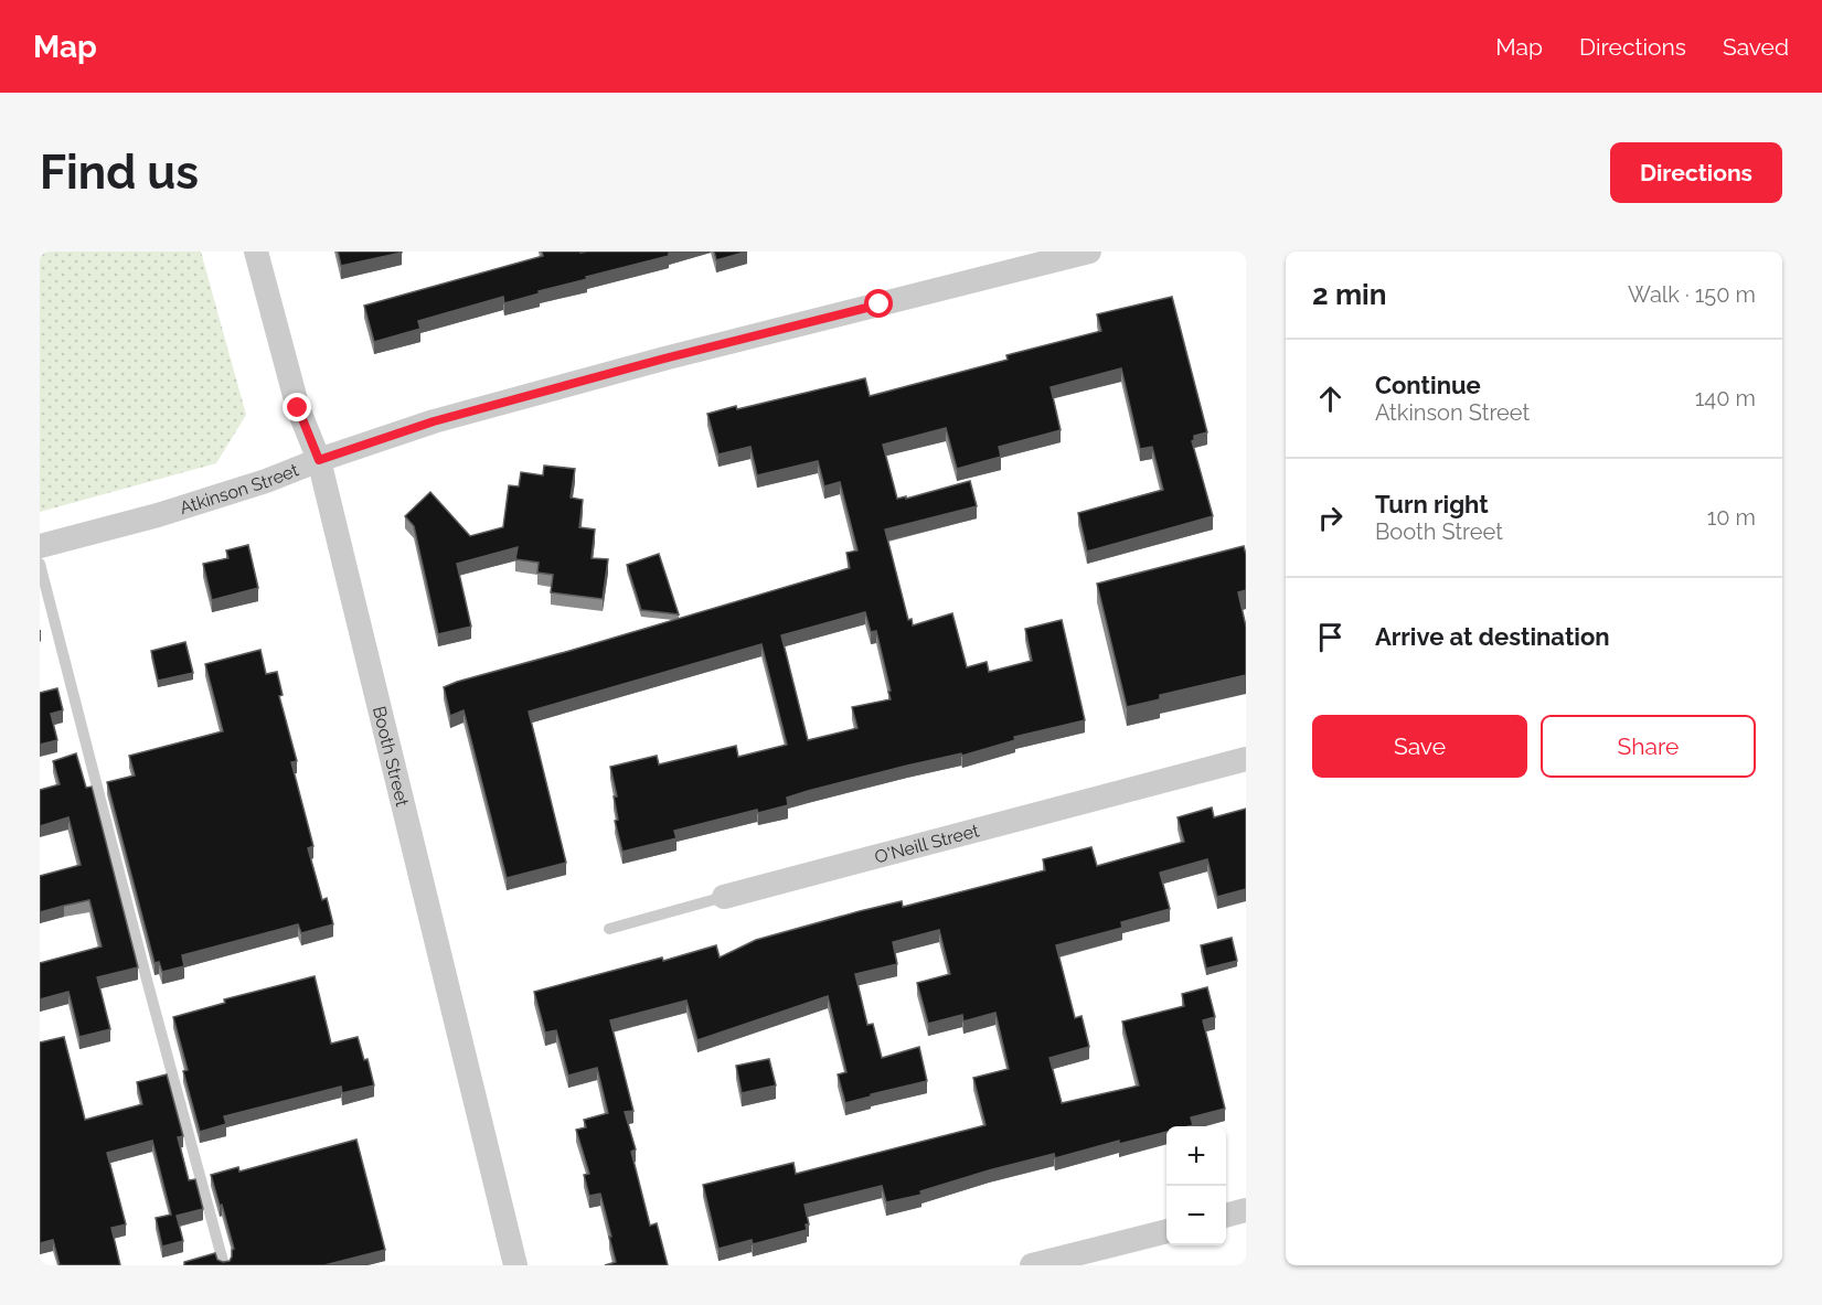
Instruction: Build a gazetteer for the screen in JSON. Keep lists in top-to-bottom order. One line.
{"streets":{"street":["Atkinson Street","Booth Street","O'Neill Street"]},"crossings":[["Atkinson Street","Booth Street"]],"page":{"header":"Map","nav":["Map","Directions","Saved"],"buttons":["Directions",["Save","Share"]],"title":"Find us","heading":["2 min","Walk · 150 m"],"list":[["Continue","Atkinson Street","140 m"],["Turn right","Booth Street","10 m"],"Arrive at destination"],"map_buttons":["+","−"]}}
